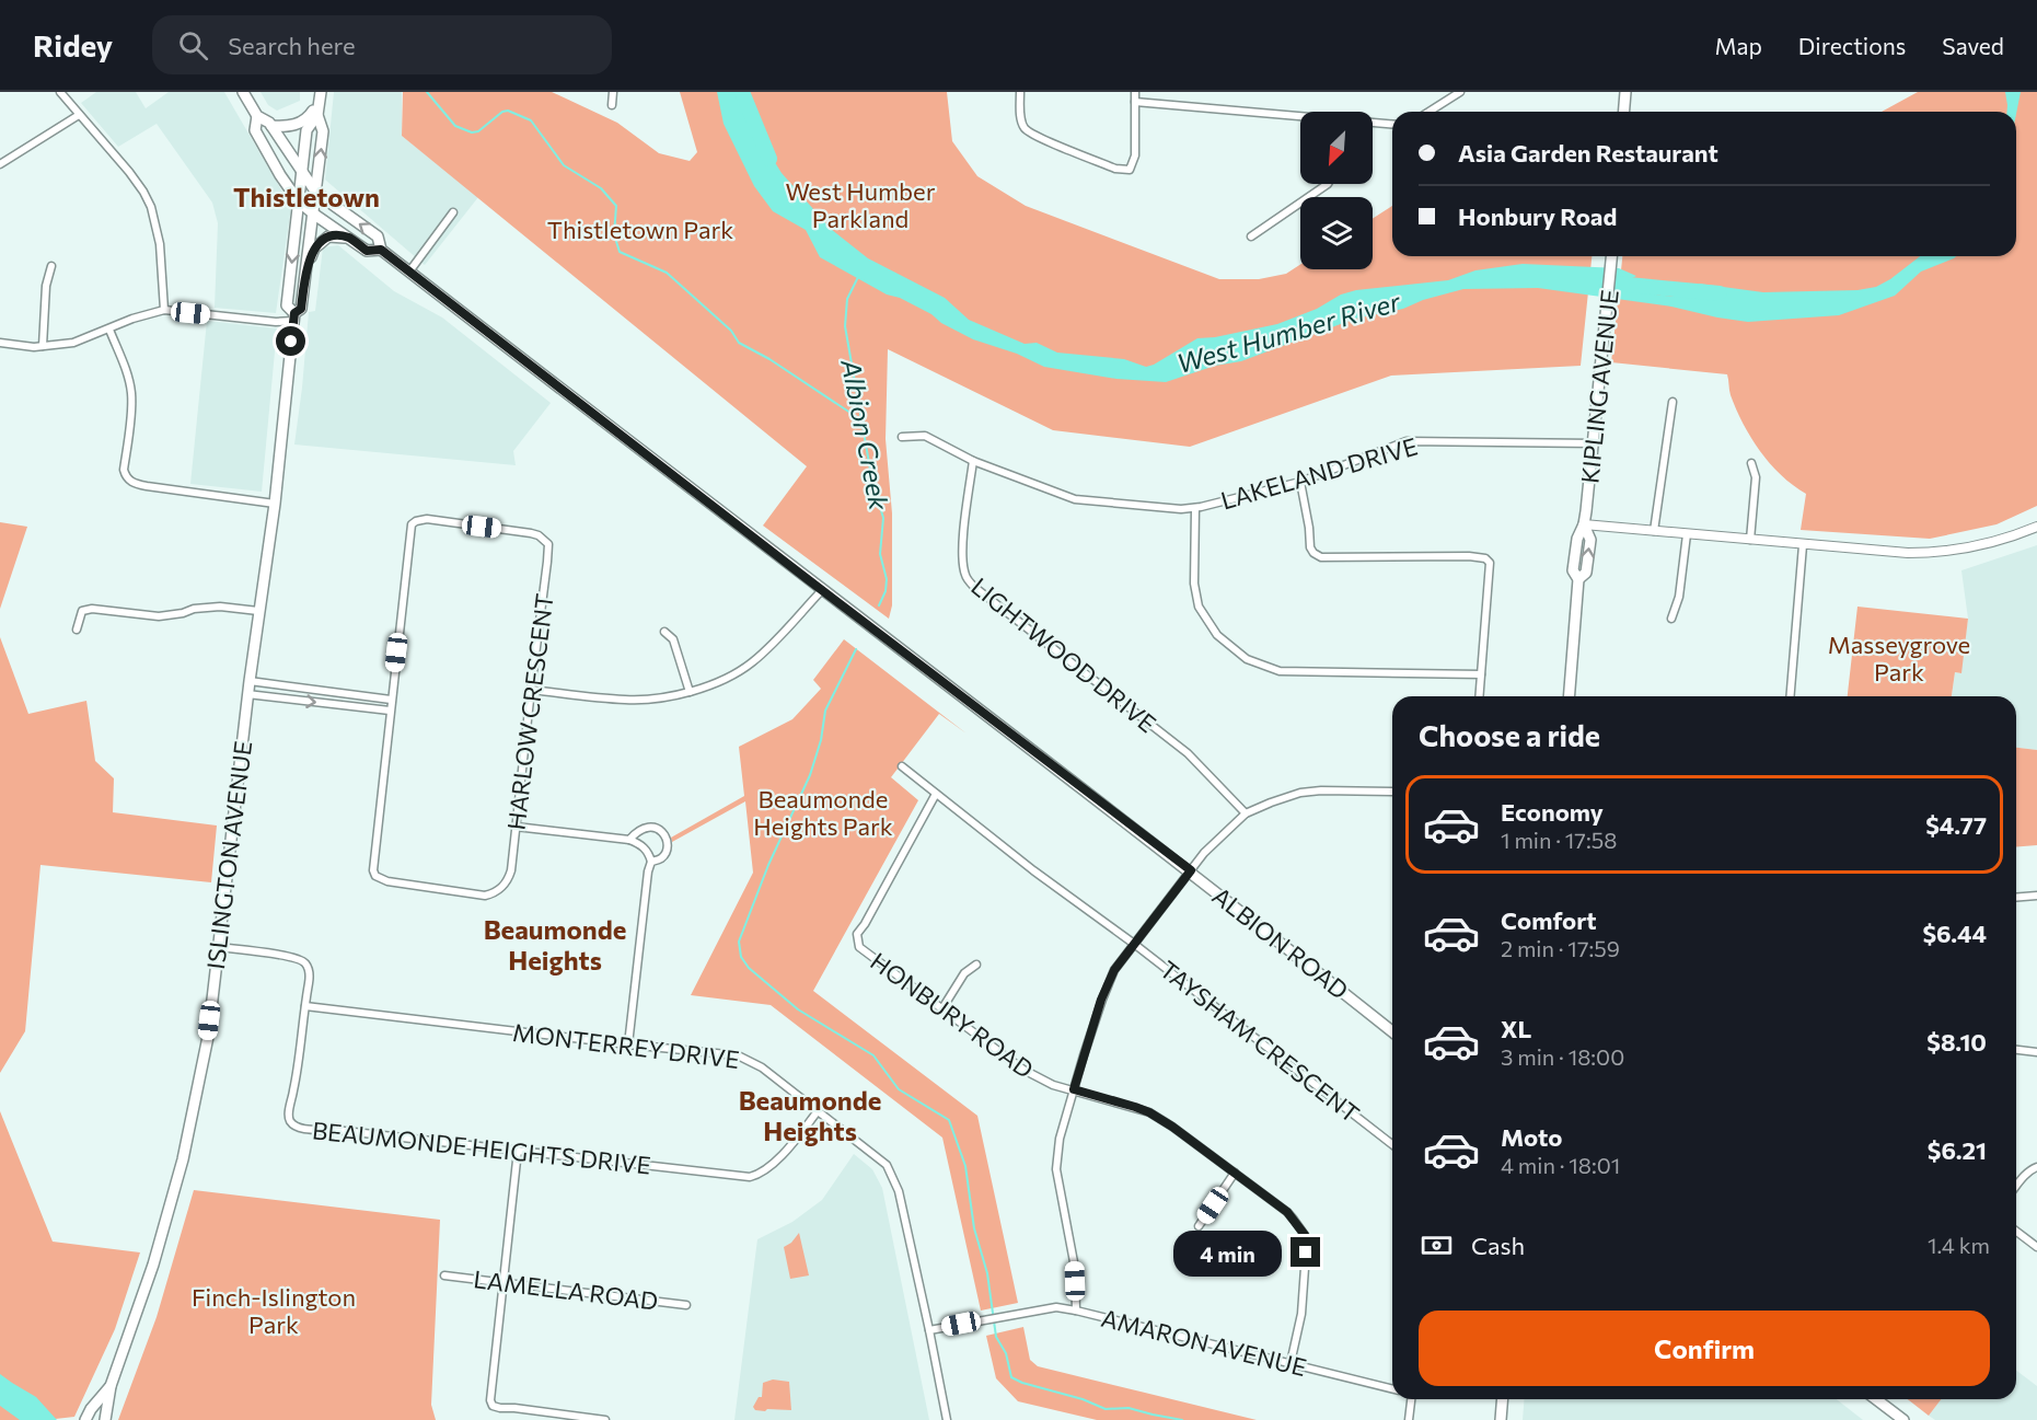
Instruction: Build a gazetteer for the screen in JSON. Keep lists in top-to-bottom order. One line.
{"streets":{"main road":["KIPLING AVENUE","ISLINGTON AVENUE","ALBION ROAD"],"street":["LAKELAND DRIVE","LIGHTWOOD DRIVE","HARLOW CRESCENT","HONBURY ROAD","TAYSHAM CRESCENT","MONTERREY DRIVE","BEAUMONDE HEIGHTS DRIVE","LAMELLA ROAD","AMARON AVENUE"]},"crossings":[["KIPLING AVENUE","LAKELAND DRIVE"],["LAKELAND DRIVE","LIGHTWOOD DRIVE"],["ISLINGTON AVENUE","ALBION ROAD"],["ISLINGTON AVENUE","BEAUMONDE HEIGHTS DRIVE"],["HONBURY ROAD","TAYSHAM CRESCENT"],["HONBURY ROAD","AMARON AVENUE"],["MONTERREY DRIVE","BEAUMONDE HEIGHTS DRIVE"],["MONTERREY DRIVE","AMARON AVENUE"]],"districts":["Thistletown","Beaumonde Heights","Beaumonde Heights"],"water":["West Humber River","Albion Creek"],"parks":["West Humber Parkland","Thistletown Park","Masseygrove Park","Beaumonde Heights Park","Finch-Islington Park"],"north":"bottom left","page":{"header":"Ridey","search":"Search here","nav":["Map","Directions","Saved"],"banner":["Asia Garden Restaurant","Honbury Road"],"heading":"Choose a ride","list":[{"name":"Economy","note":"1 min · 17:58","value":"$4.77"},{"name":"Comfort","note":"2 min · 17:59","value":"$6.44"},{"name":"XL","note":"3 min · 18:00","value":"$8.10"},{"name":"Moto","note":"4 min · 18:01","value":"$6.21"}],"pay":["Cash","1.4 km"],"bubble":"4 min","buttons":"Confirm"}}
